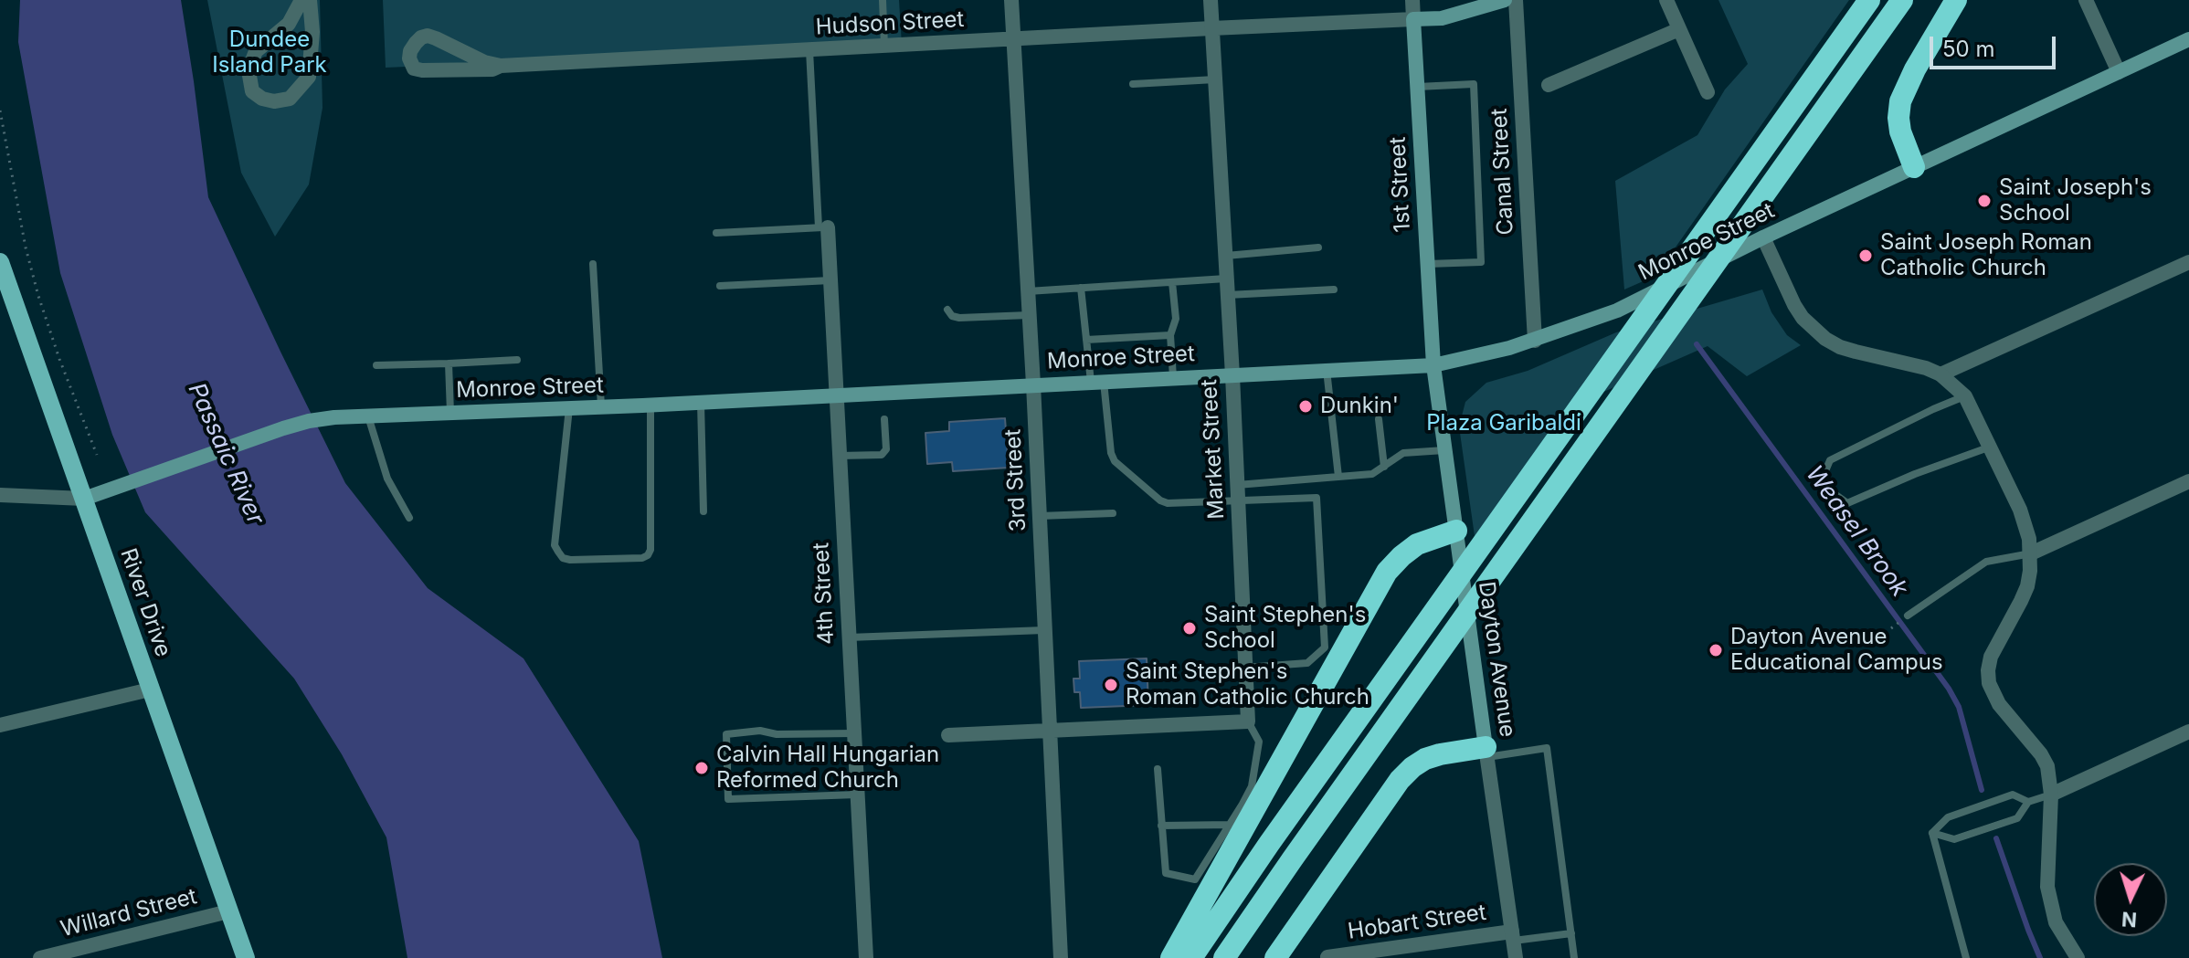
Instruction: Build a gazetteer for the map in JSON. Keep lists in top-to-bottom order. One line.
{"streets":{"main road":["1st Street","Monroe Street","River Drive","Dayton Avenue"],"street":["Hudson Street","Canal Street","Market Street","3rd Street","4th Street","Willard Street","Hobart Street"]},"crossings":[["Hudson Street","1st Street"],["Hudson Street","Market Street"],["Hudson Street","3rd Street"],["Canal Street","Monroe Street"],["1st Street","Monroe Street"],["1st Street","Dayton Avenue"],["Monroe Street","Market Street"],["Monroe Street","3rd Street"],["Monroe Street","4th Street"],["Monroe Street","River Drive"],["Monroe Street","Dayton Avenue"],["River Drive","Willard Street"],["Dayton Avenue","Hobart Street"]],"water":["Passaic River","Weasel Brook"],"parks":["Dundee Island Park","Plaza Garibaldi"],"places":["Saint Joseph's School","Saint Joseph Roman Catholic Church","Dunkin'","Saint Stephen's School","Dayton Avenue Educational Campus","Saint Stephen's Roman Catholic Church","Calvin Hall Hungarian Reformed Church"],"scale_bar":"50 m","north":"bottom"}
